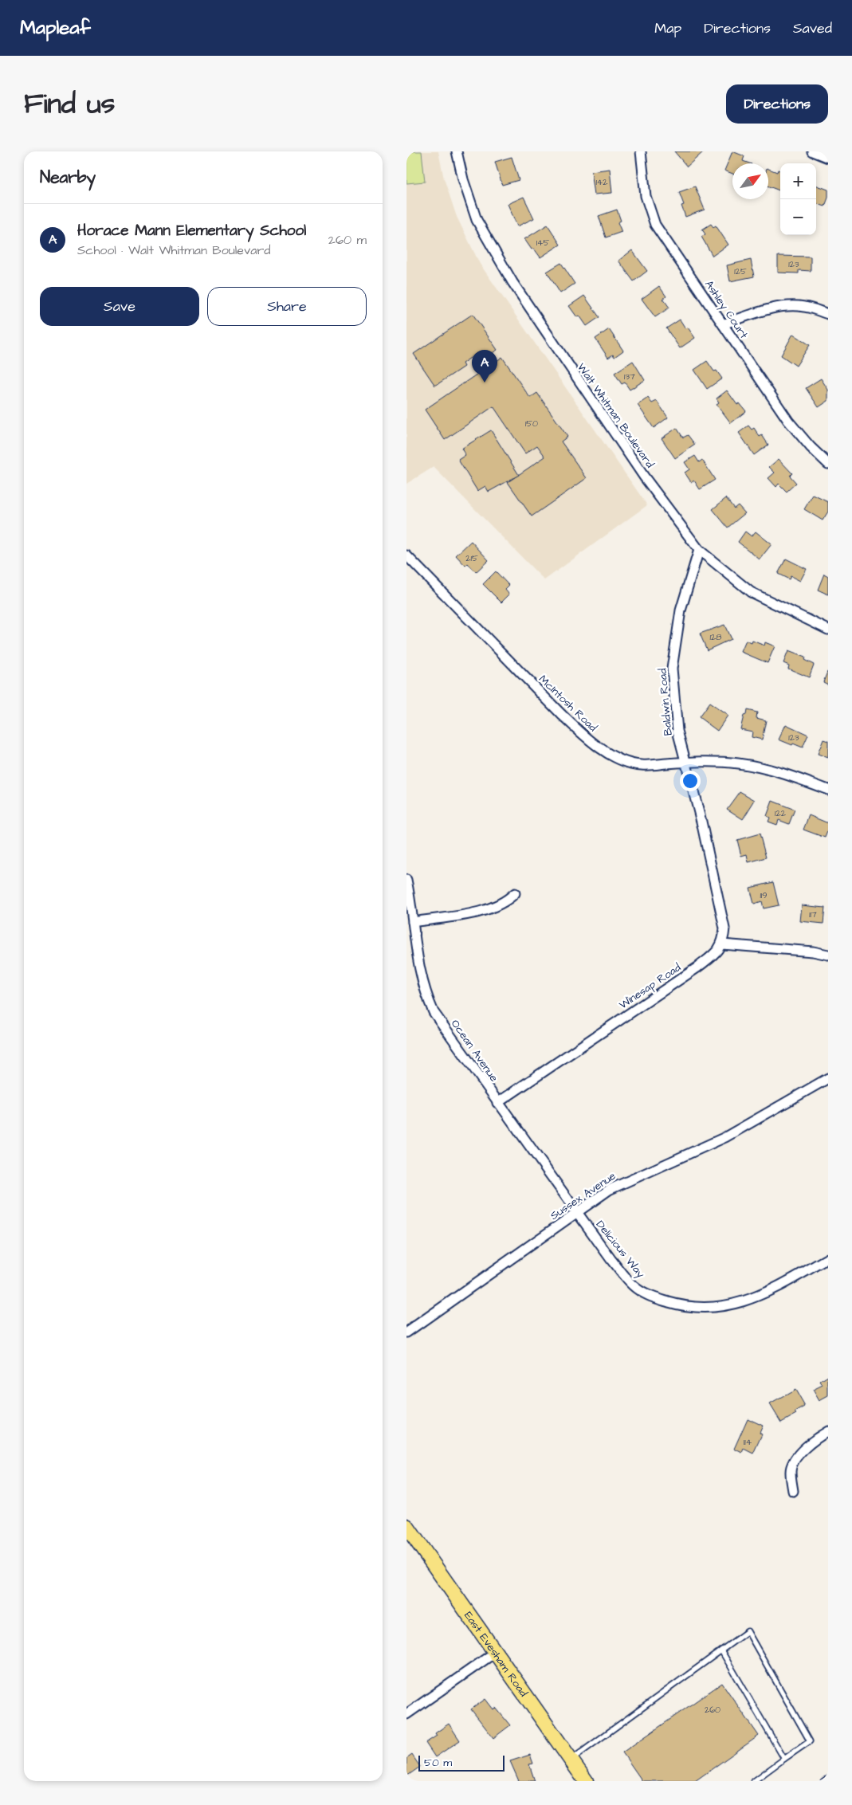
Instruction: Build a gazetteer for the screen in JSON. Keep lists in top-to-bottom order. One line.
{"streets":{"main road":["East Evesham Road"],"street":["Ashley Court","Walt Whitman Boulevard","Baldwin Road","McIntosh Road","Winesap Road","Ocean Avenue","Sussex Avenue","Delicious Way"]},"crossings":[["Walt Whitman Boulevard","Baldwin Road"],["Baldwin Road","McIntosh Road"],["Baldwin Road","Winesap Road"],["Winesap Road","Ocean Avenue"],["Ocean Avenue","Sussex Avenue"],["Ocean Avenue","Delicious Way"],["Sussex Avenue","Delicious Way"]],"house_numbers":["142","145","123","125","137","150","215","128","123","122","119","117","114","260"],"scale_bar":"50 m","north":"top right","page":{"header":"Mapleaf","nav":["Map","Directions","Saved"],"title":"Find us","buttons":["Directions",["Save","Share"]],"heading":"Nearby","map_buttons":["+","−"],"list":[{"mark":"A","name":"Horace Mann Elementary School","note":"School · Walt Whitman Boulevard","value":"260 m"}],"pins":"A","scale":"50 m"}}
